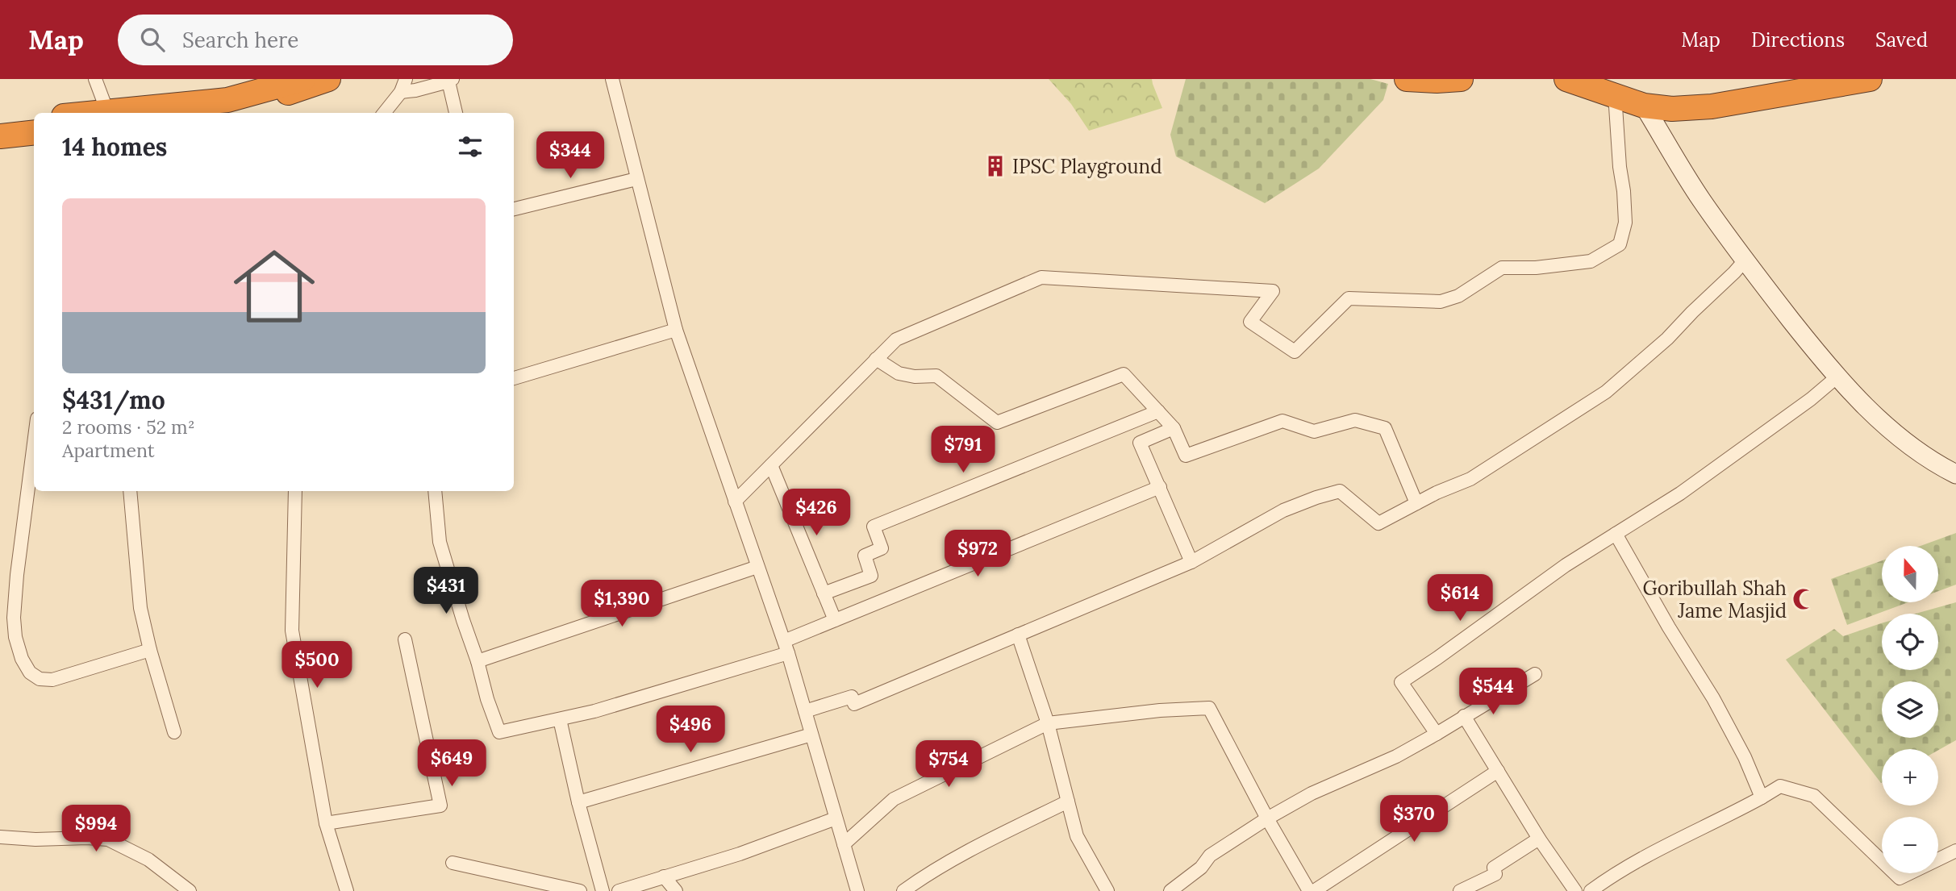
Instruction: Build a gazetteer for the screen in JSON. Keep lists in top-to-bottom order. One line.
{"places":{"building":["IPSC Playground"],"mosque":["Goribullah Shah Jame Masjid"]},"north":"top","page":{"header":"Map","search":"Search here","nav":["Map","Directions","Saved"],"heading":"14 homes","price":["$344","$791","$426","$972","$431","$614","$1,390","$500","$544","$496","$649","$754","$370","$994"],"list":[{"name":"$431/mo","note":"2 rooms · 52 m² · Apartment"}],"map_buttons":["+","−"]}}
